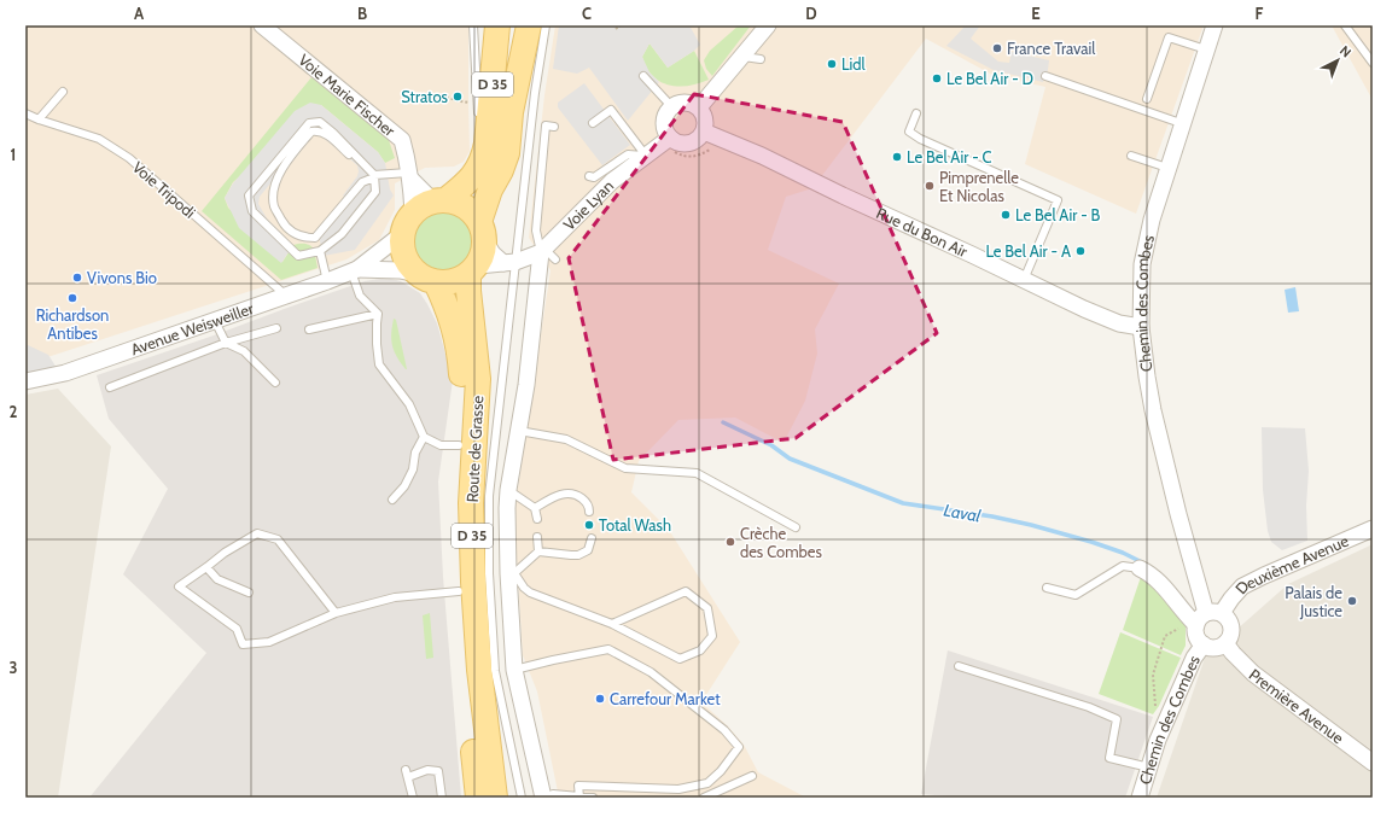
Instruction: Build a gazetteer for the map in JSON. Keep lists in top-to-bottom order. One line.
{"streets":{"main road":["D 35","Route de Grasse"],"street":["Voie Marie Fischer","Voie Lyan","Rue du Bon Air","Chemin des Combes","Avenue Weisweiller","Deuxième Avenue","Première Avenue"],"lane":["Voie Tripodi"]},"crossings":[["D 35","Voie Marie Fischer"],["D 35","Voie Lyan"],["D 35","Avenue Weisweiller"],["D 35","Route de Grasse"],["Voie Marie Fischer","Voie Lyan"],["Voie Marie Fischer","Avenue Weisweiller"],["Voie Marie Fischer","Route de Grasse"],["Voie Tripodi","Avenue Weisweiller"],["Voie Lyan","Rue du Bon Air"],["Voie Lyan","Avenue Weisweiller"],["Voie Lyan","Route de Grasse"],["Rue du Bon Air","Chemin des Combes"],["Chemin des Combes","Deuxième Avenue"],["Chemin des Combes","Première Avenue"],["Avenue Weisweiller","Route de Grasse"],["Deuxième Avenue","Première Avenue"]],"water":["Laval"],"places":["France Travail","Lidl","Le Bel Air - D","Stratos","Le Bel Air - C","Pimprenelle Et Nicolas","Le Bel Air - B","Le Bel Air - A","Vivons Bio","Richardson Antibes","Total Wash","Crèche des Combes","Palais de Justice","Carrefour Market"],"north":"top right","grid":{"columns":["A","B","C","D","E","F"],"rows":["1","2","3"]}}
